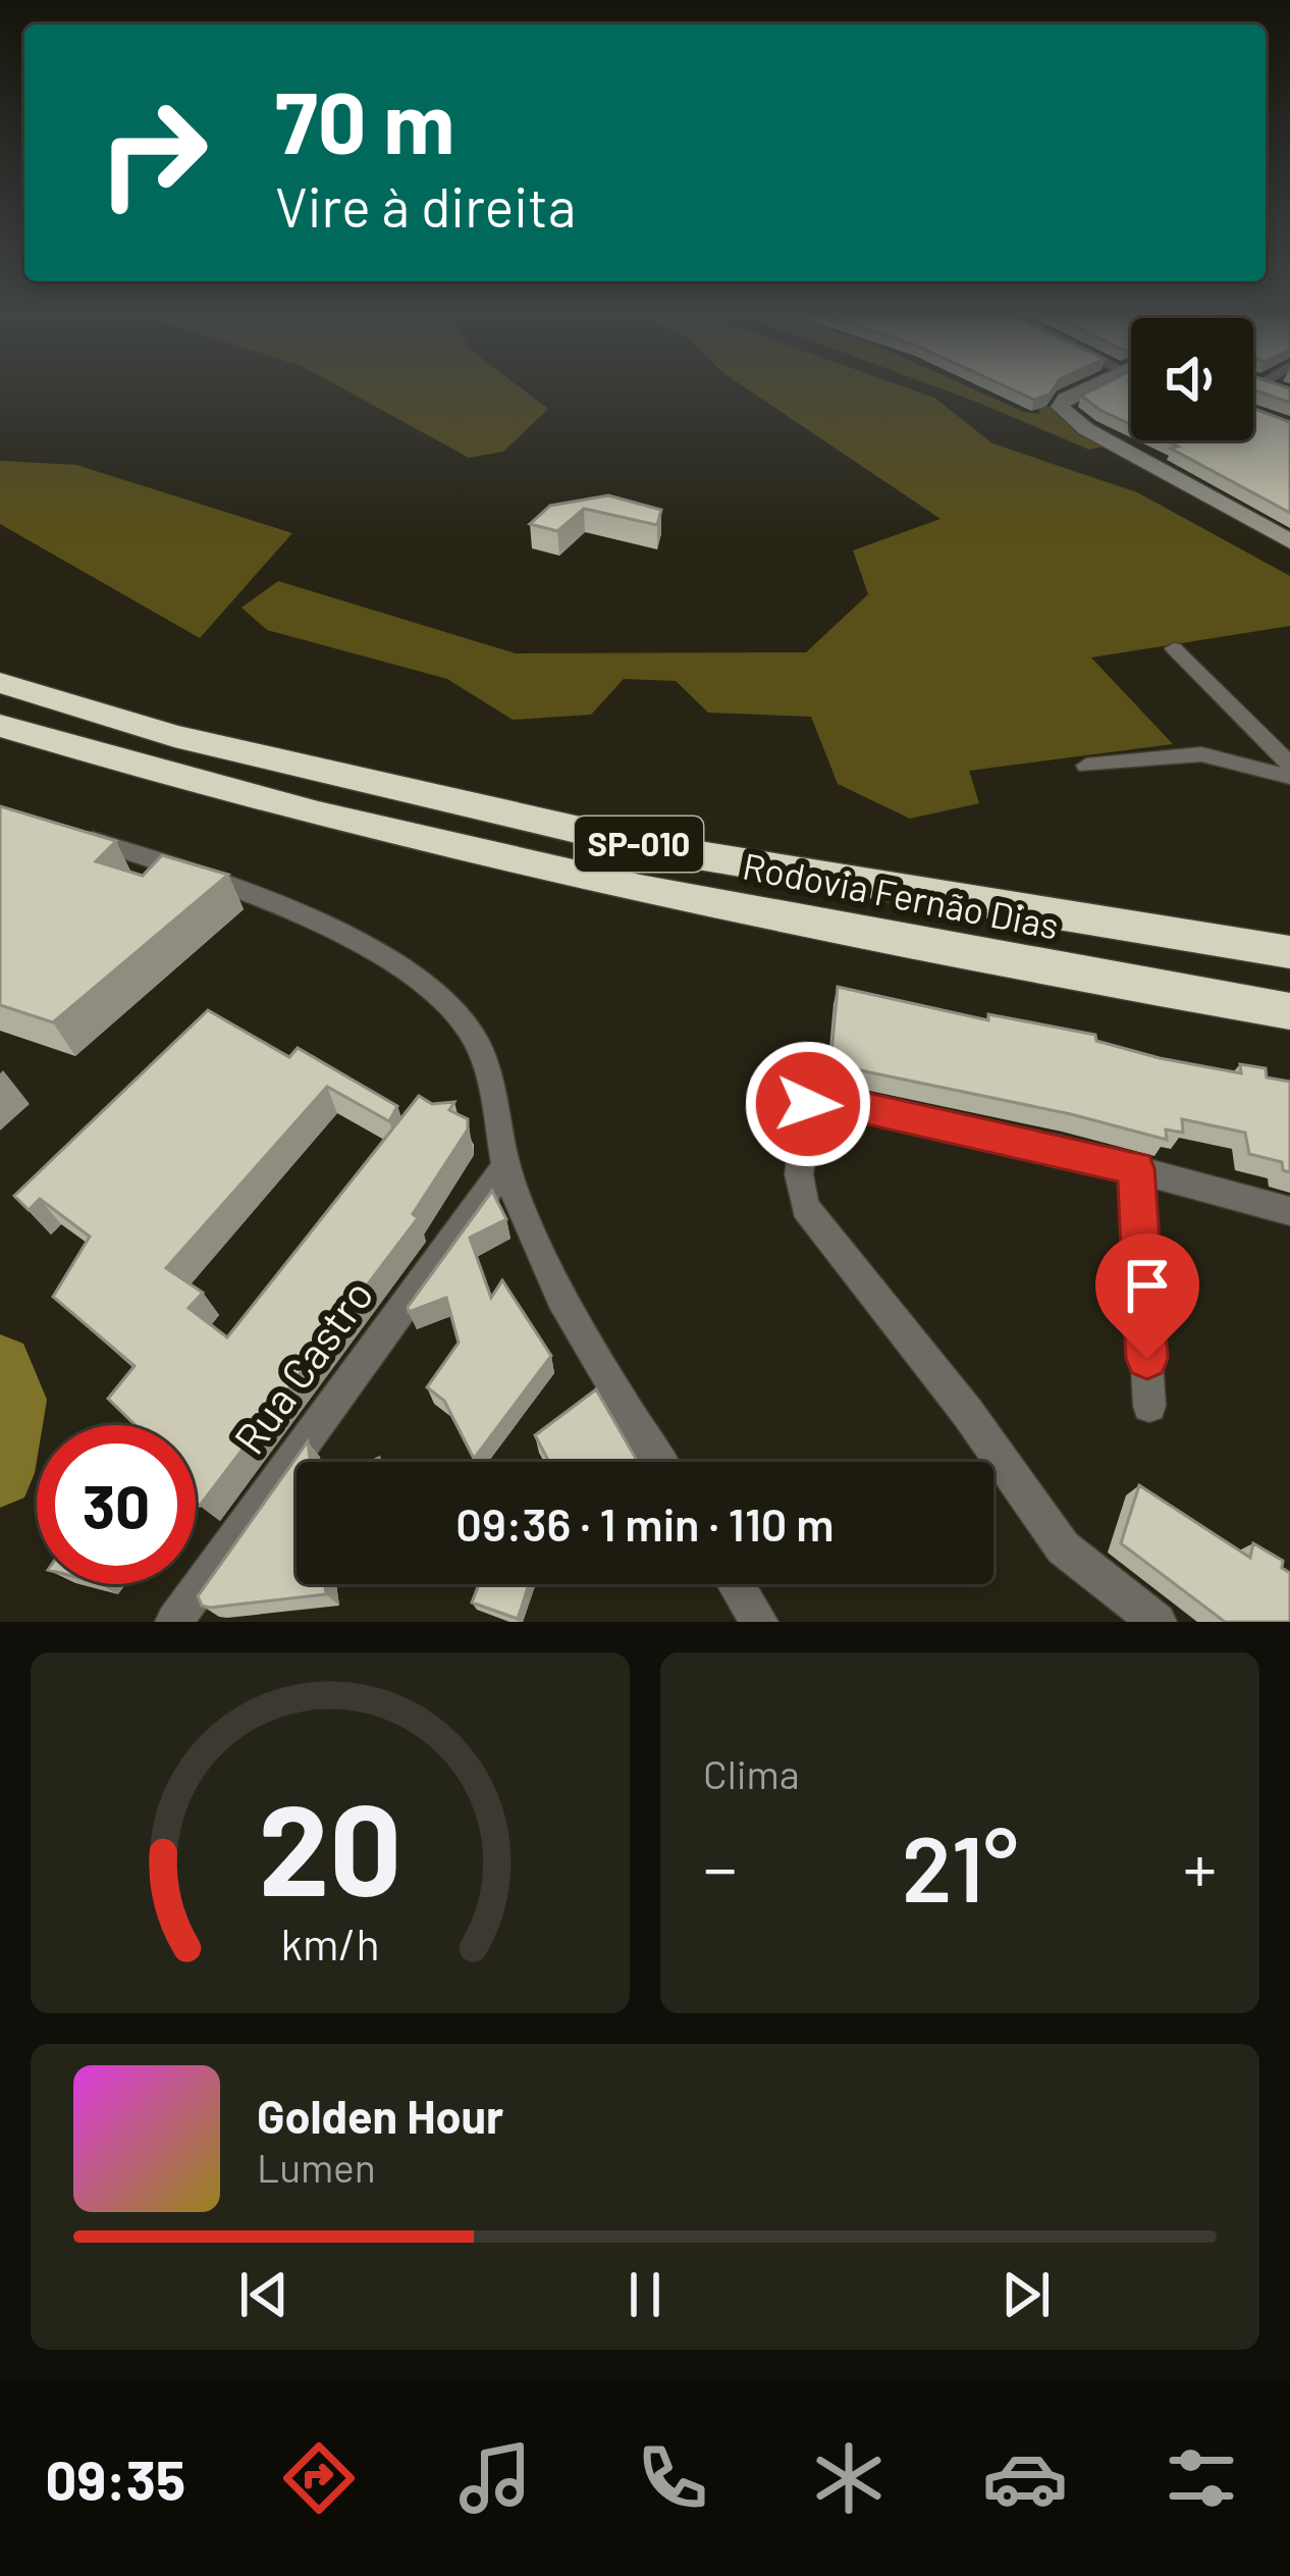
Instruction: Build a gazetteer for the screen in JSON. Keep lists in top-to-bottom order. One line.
{"streets":{"highway":["SP-010","Rodovia Fernão Dias"],"street":["Rua Castro"]},"page":{"turn":["70 m","Vire à direita"],"limit":"30","trip":"09:36 · 1 min · 110 m","tile":"Clima","heat":["−","21°","+"],"song":["Golden Hour","Lumen"],"tabs":"09:35","gauge":["20","km/h"]}}
